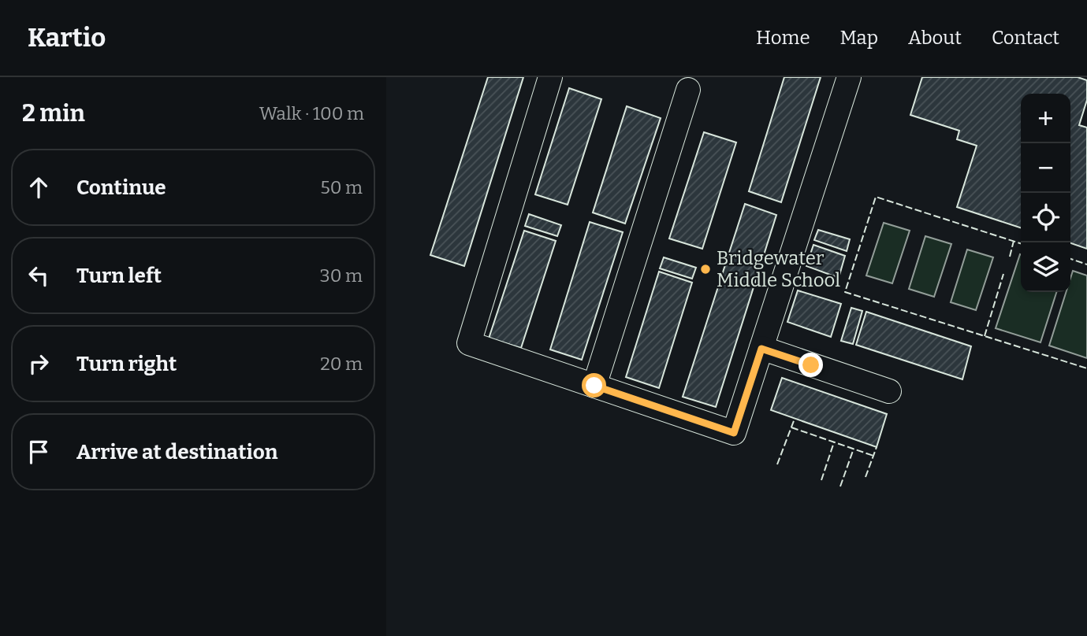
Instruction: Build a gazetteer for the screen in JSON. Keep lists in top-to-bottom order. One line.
{"places":["Bridgewater Middle School"],"page":{"header":"Kartio","nav":["Home","Map","About","Contact"],"heading":["2 min","Walk · 100 m"],"map_buttons":["+","−"],"list":[["Continue","50 m"],["Turn left","30 m"],["Turn right","20 m"],"Arrive at destination"]}}
